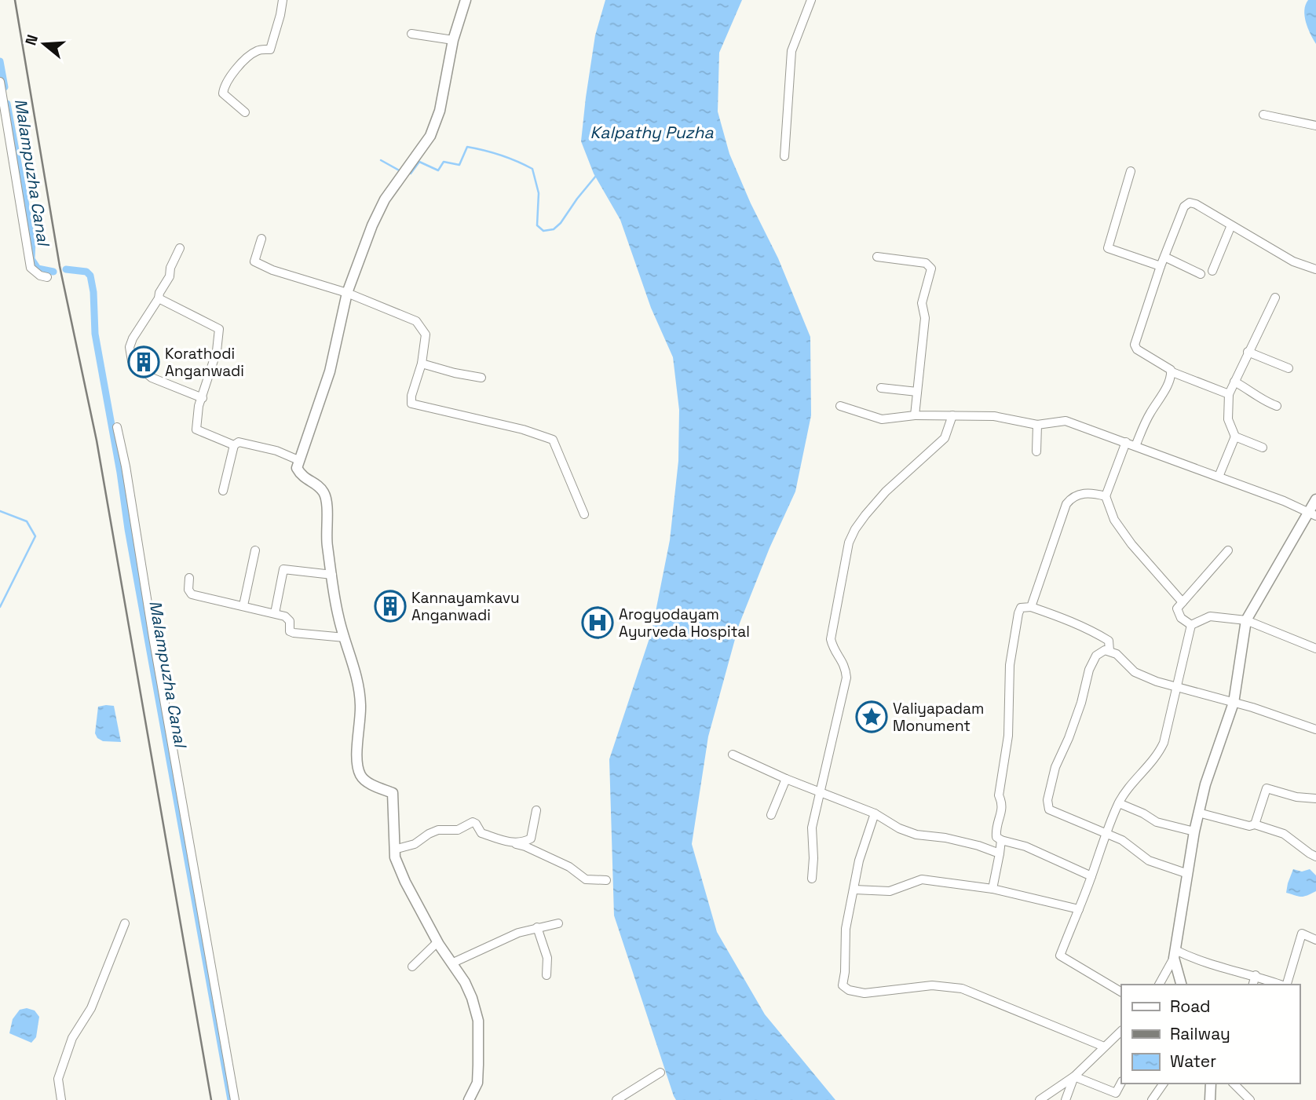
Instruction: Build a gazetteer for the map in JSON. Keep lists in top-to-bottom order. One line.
{"water":["Kalpathy Puzha","Malampuzha Canal"],"places":{"building":["Korathodi Anganwadi","Kannayamkavu Anganwadi"],"hospital":["Arogyodayam Ayurveda Hospital"],"place":["Valiyapadam Monument"]},"legend":["Road","Railway","Water"],"north":"left"}
